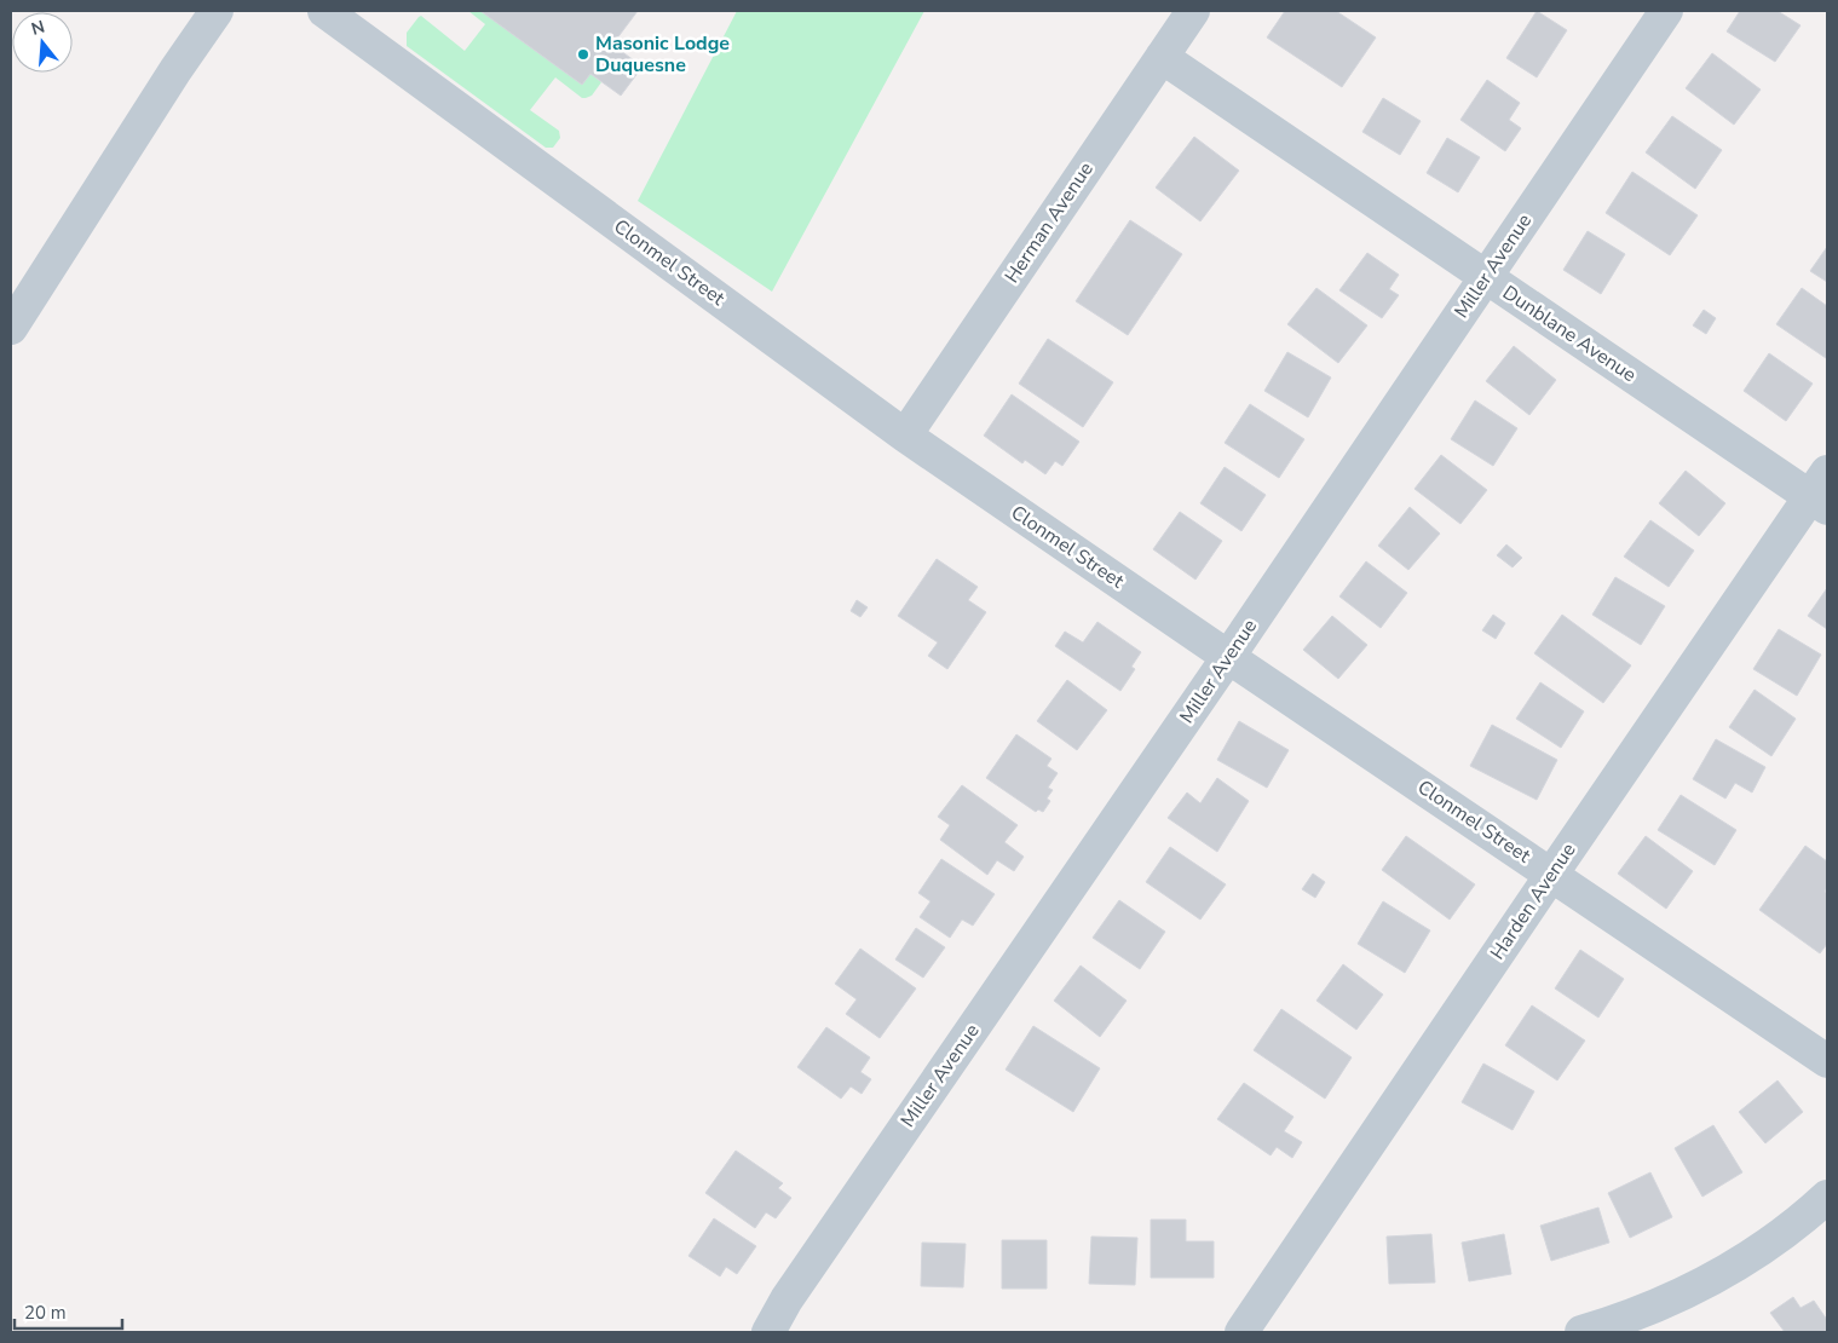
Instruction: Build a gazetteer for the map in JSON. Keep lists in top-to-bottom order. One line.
{"streets":{"street":["Herman Avenue","Clonmel Street","Miller Avenue","Dunblane Avenue","Harden Avenue"]},"crossings":[["Herman Avenue","Clonmel Street"],["Herman Avenue","Dunblane Avenue"],["Clonmel Street","Miller Avenue"],["Clonmel Street","Harden Avenue"],["Miller Avenue","Dunblane Avenue"],["Dunblane Avenue","Harden Avenue"]],"places":["Masonic Lodge Duquesne"],"scale_bar":"20 m","north":"top"}
